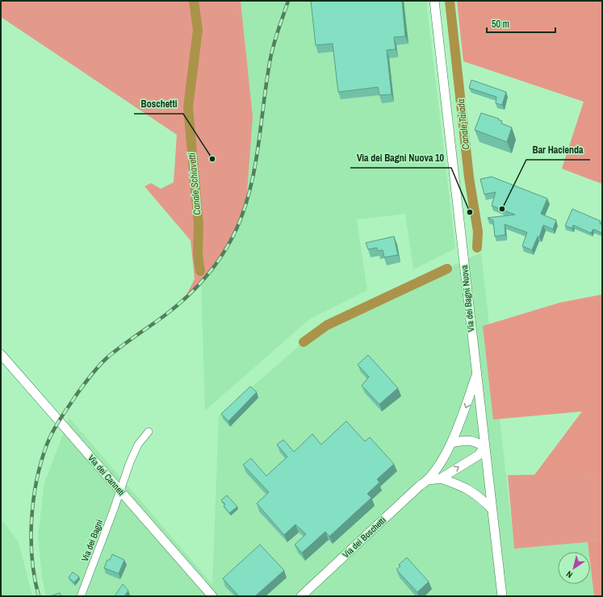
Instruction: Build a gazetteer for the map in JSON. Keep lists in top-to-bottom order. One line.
{"streets":{"street":["Via dei Bagni Nuova","Via dei Canneti","Via dei Boschetti","Via dei Bagni"]},"crossings":[["Via dei Bagni Nuova","Via dei Boschetti"],["Via dei Canneti","Via dei Bagni"]],"water":["Canale Taiada","Canale Schiavetti"],"places":["Boschetti","Bar Hacienda","Via dei Bagni Nuova 10"],"scale_bar":"50 m","north":"bottom left"}
